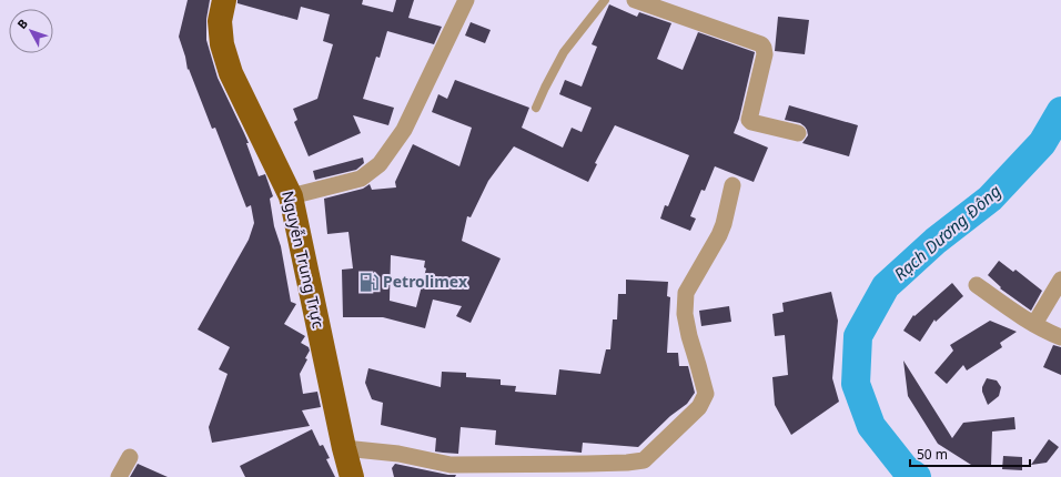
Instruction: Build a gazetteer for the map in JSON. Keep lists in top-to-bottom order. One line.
{"streets":{"main road":["Nguyễn Trung Trực"]},"water":["Rạch Dương Đông"],"places":{"fuel station":["Petrolimex"]},"scale_bar":"50 m","north":"top left"}
